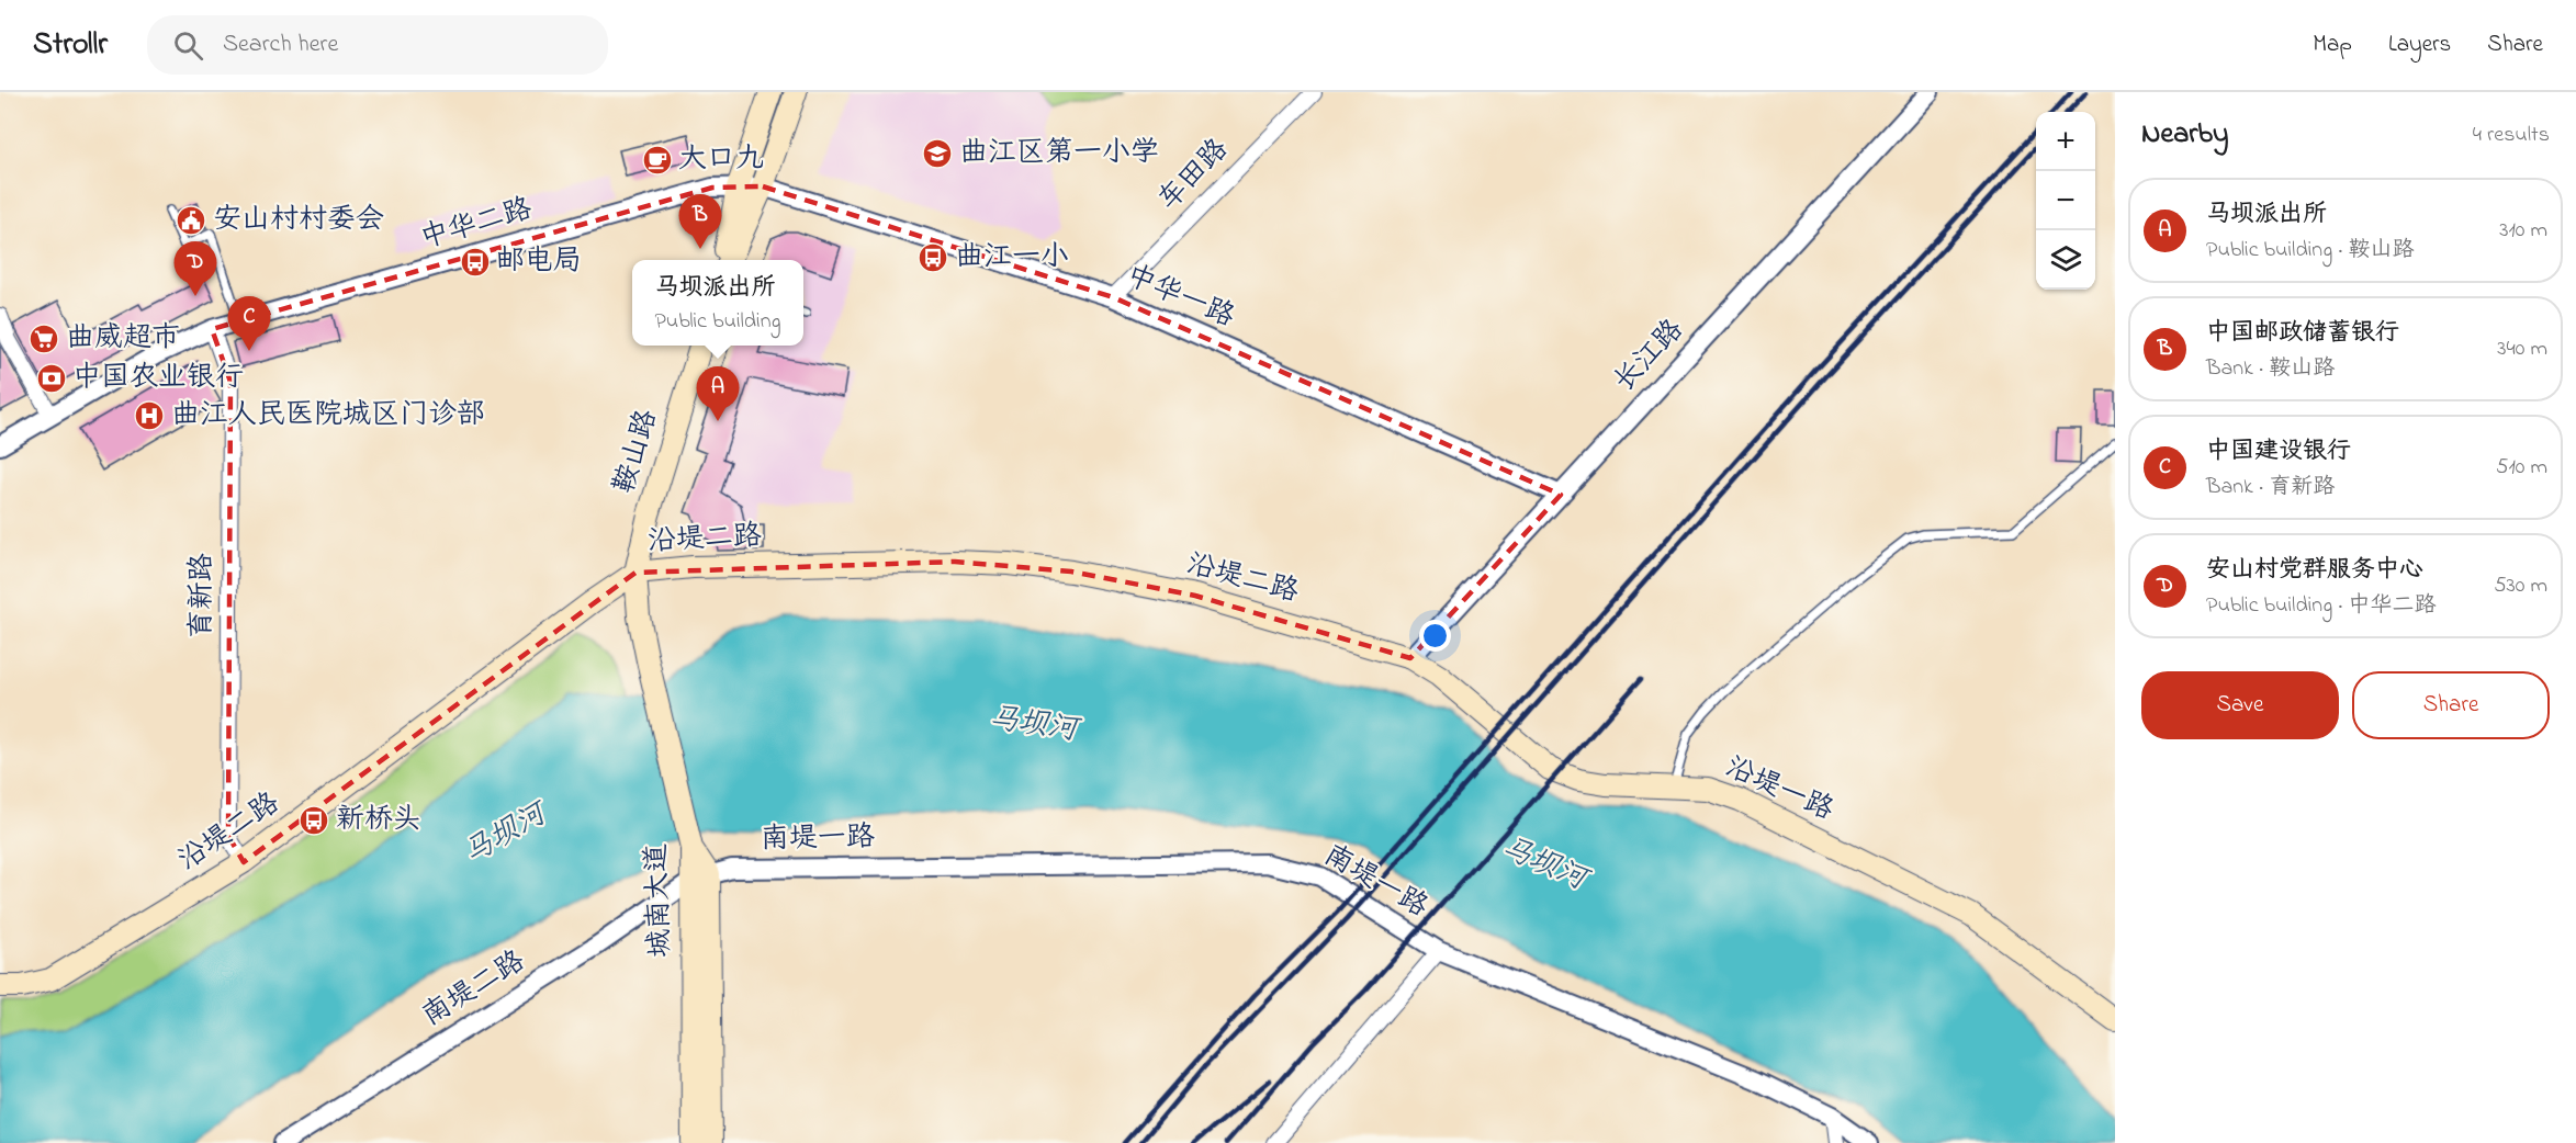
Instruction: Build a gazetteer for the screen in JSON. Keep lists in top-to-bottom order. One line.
{"streets":{"main road":["鞍山路","沿堤二路","沿堤一路","城南大道"],"street":["车田路","中华二路","中华一路","长江路","育新路","南堤一路","南堤二路"]},"crossings":[["车田路","中华一路"],["中华二路","中华一路"],["中华二路","育新路"],["中华一路","长江路"],["长江路","沿堤二路"],["长江路","沿堤一路"],["鞍山路","沿堤二路"],["鞍山路","城南大道"],["沿堤二路","育新路"],["沿堤二路","沿堤一路"],["南堤一路","城南大道"],["南堤一路","南堤二路"],["城南大道","南堤二路"]],"water":["马坝河"],"places":{"school or university":["曲江区第一小学"],"cafe":["大口九"],"public building":["安山村村委会"],"bus stop":["曲江一小","邮电局","新桥头"],"supermarket":["曲威超市"],"bank":["中国农业银行"],"hospital":["曲江人民医院城区门诊部"]},"page":{"header":"Strollr","search":"Search here","nav":["Map","Layers","Share"],"heading":["Nearby","4 results"],"map_buttons":["+","−"],"list":[{"mark":"A","name":"马坝派出所","note":"Public building · 鞍山路","value":"310 m"},{"mark":"B","name":"中国邮政储蓄银行","note":"Bank · 鞍山路","value":"340 m"},{"mark":"C","name":"中国建设银行","note":"Bank · 育新路","value":"510 m"},{"mark":"D","name":"安山村党群服务中心","note":"Public building · 中华二路","value":"530 m"}],"pins":["B","D","C","A"],"popup":["马坝派出所","Public building"],"buttons":["Save","Share"]}}
